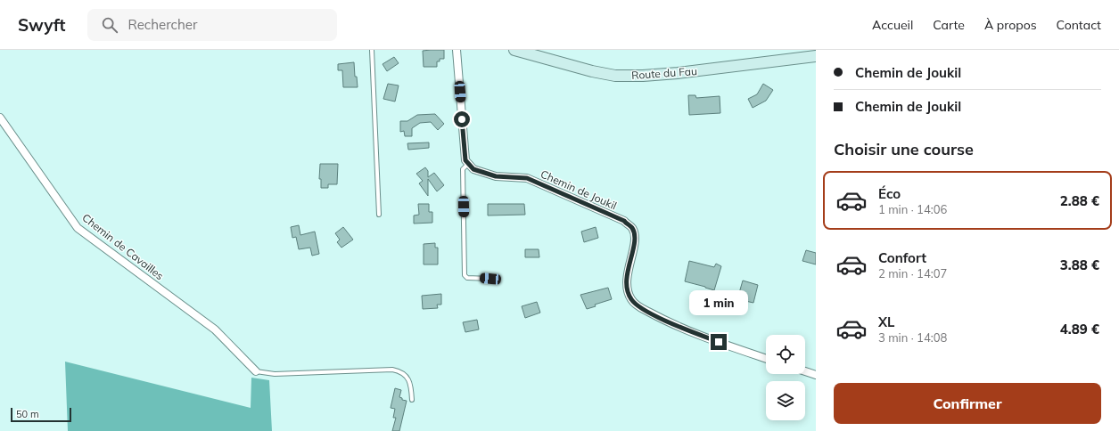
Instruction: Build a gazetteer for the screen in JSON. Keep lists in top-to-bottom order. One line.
{"streets":{"street":["Route du Fau","Chemin de Joukil","Chemin de Cavailles"]},"scale_bar":"50 m","page":{"header":"Swyft","search":"Rechercher","nav":["Accueil","Carte","À propos","Contact"],"banner":["Chemin de Joukil","Chemin de Joukil"],"heading":"Choisir une course","list":[{"name":"Éco","note":"1 min · 14:06","value":"2.88 €"},{"name":"Confort","note":"2 min · 14:07","value":"3.88 €"},{"name":"XL","note":"3 min · 14:08","value":"4.89 €"}],"bubble":"1 min","buttons":"Confirmer","scale":"50 m"}}
